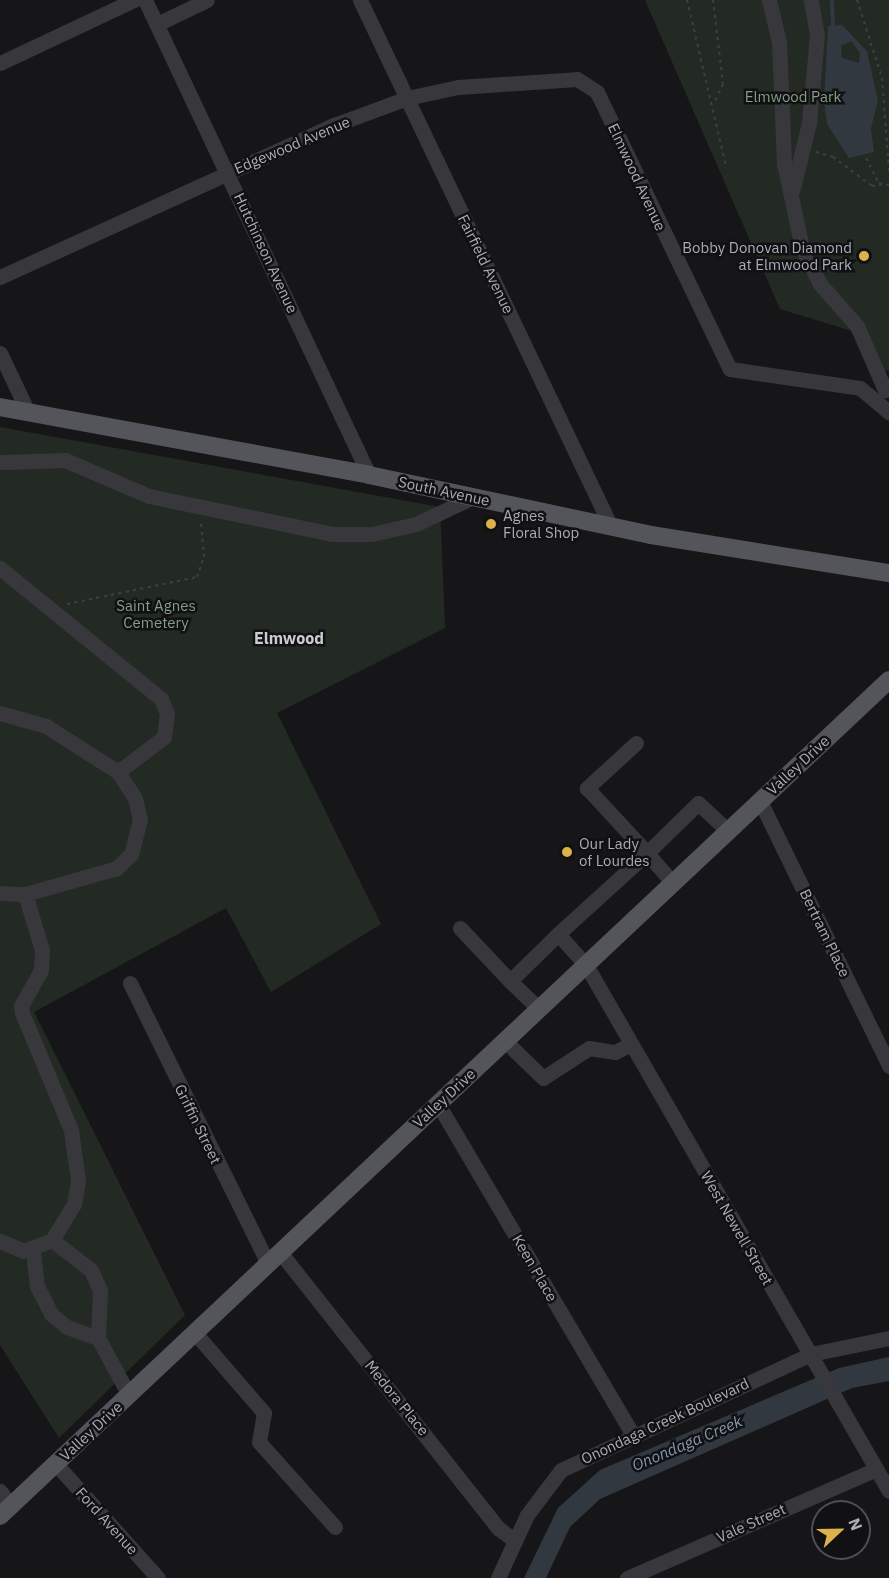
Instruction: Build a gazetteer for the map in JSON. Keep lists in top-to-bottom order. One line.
{"streets":{"main road":["South Avenue","Valley Drive"],"street":["Edgewood Avenue","Elmwood Avenue","Hutchinson Avenue","Fairfield Avenue","Bertram Place","Griffin Street","West Newell Street","Keen Place","Medora Place","Onondaga Creek Boulevard","Ford Avenue","Vale Street"]},"crossings":[["Edgewood Avenue","Elmwood Avenue"],["Edgewood Avenue","Hutchinson Avenue"],["Edgewood Avenue","Fairfield Avenue"],["Hutchinson Avenue","South Avenue"],["Fairfield Avenue","South Avenue"],["Valley Drive","Bertram Place"],["Valley Drive","Griffin Street"],["Valley Drive","West Newell Street"],["Valley Drive","Keen Place"],["Valley Drive","Medora Place"],["Valley Drive","Ford Avenue"],["Griffin Street","Medora Place"],["West Newell Street","Onondaga Creek Boulevard"],["West Newell Street","Vale Street"],["Keen Place","Onondaga Creek Boulevard"],["Medora Place","Onondaga Creek Boulevard"]],"districts":["Elmwood"],"water":["Onondaga Creek"],"parks":["Elmwood Park","Saint Agnes Cemetery"],"places":["Bobby Donovan Diamond at Elmwood Park","Agnes Floral Shop","Our Lady of Lourdes"],"north":"right"}
